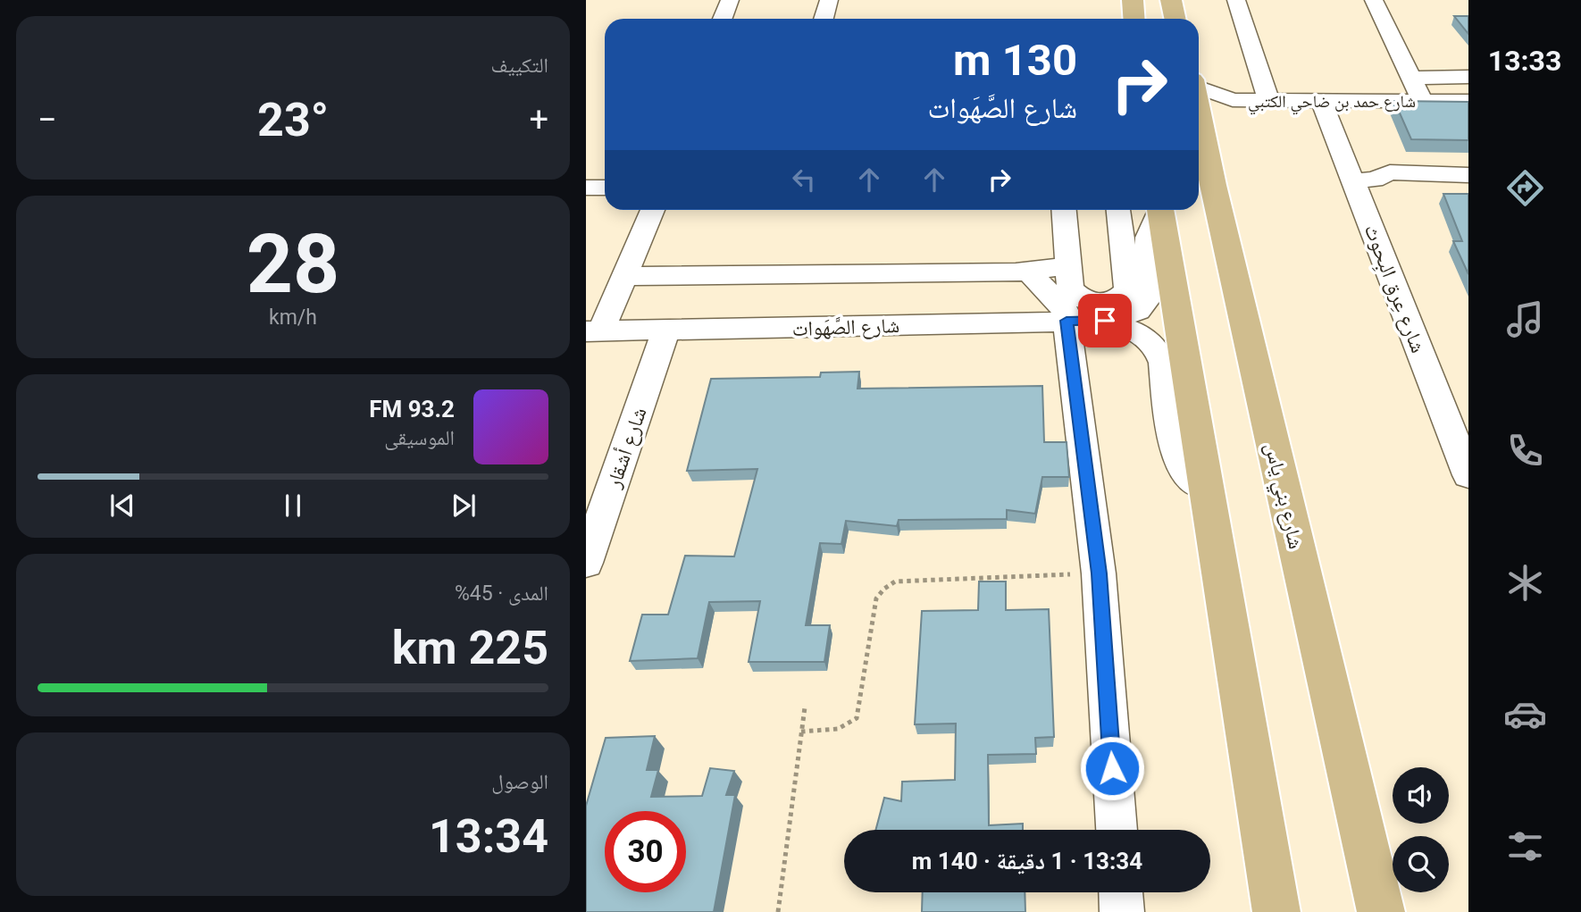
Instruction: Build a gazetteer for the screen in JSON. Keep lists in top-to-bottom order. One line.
{"streets":{"main road":["شارع بني ياس"],"street":["شارع حمد بن ضاحي الكتبي","شارع عِرق البِحوث","شارع الصَّهَوات","شارع أشقار"]},"crossings":[["شارع حمد بن ضاحي الكتبي","شارع عِرق البِحوث"],["شارع حمد بن ضاحي الكتبي","شارع بني ياس"],["شارع الصَّهَوات","شارع أشقار"]],"page":{"tabs":"13:33","tile":["التكييف",["28","km/h"],["المدى · 45%","225 km"],["الوصول","13:34"]],"turn":["130 m","شارع الصَّهَوات"],"heat":["−","23°","+"],"song":["93.2 FM","الموسيقى"],"limit":"30","trip":"13:34 · 1 دقيقة · 140 m"}}
